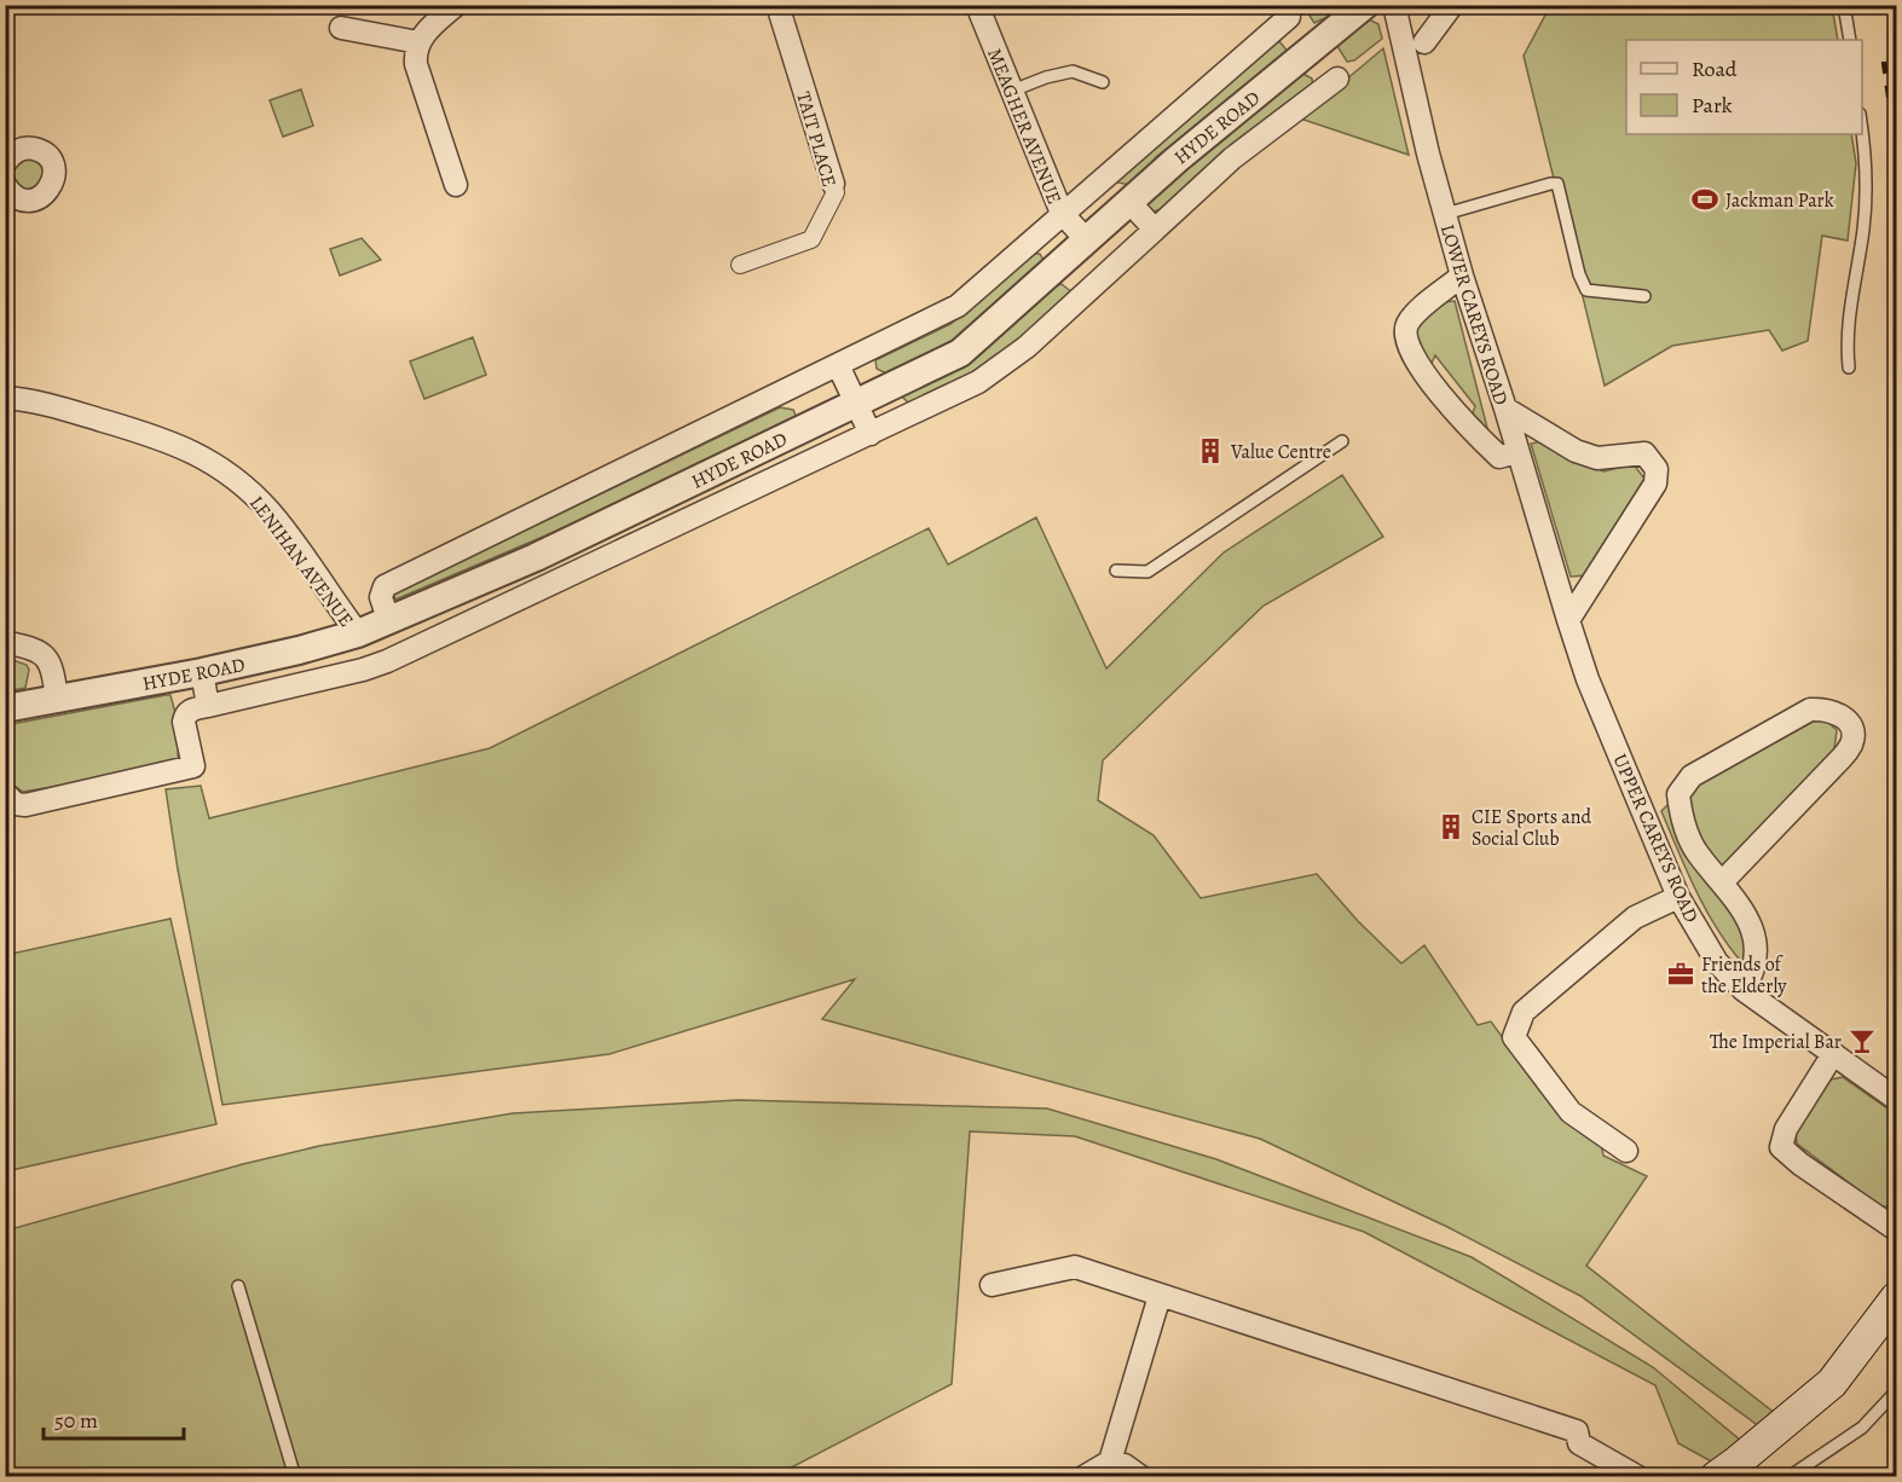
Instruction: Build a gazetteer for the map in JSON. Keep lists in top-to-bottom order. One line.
{"streets":{"street":["MEAGHER AVENUE","HYDE ROAD","TAIT PLACE","LOWER CAREYS ROAD","LENIHAN AVENUE","UPPER CAREYS ROAD"]},"crossings":[["MEAGHER AVENUE","HYDE ROAD"],["HYDE ROAD","LENIHAN AVENUE"],["LOWER CAREYS ROAD","UPPER CAREYS ROAD"]],"places":{"sports":["Jackman Park"],"building":["Value Centre","CIE Sports and Social Club"],"office":["Friends of the Elderly"],"bar":["The Imperial Bar"]},"legend":["Road","Park"],"scale_bar":"50 m"}
